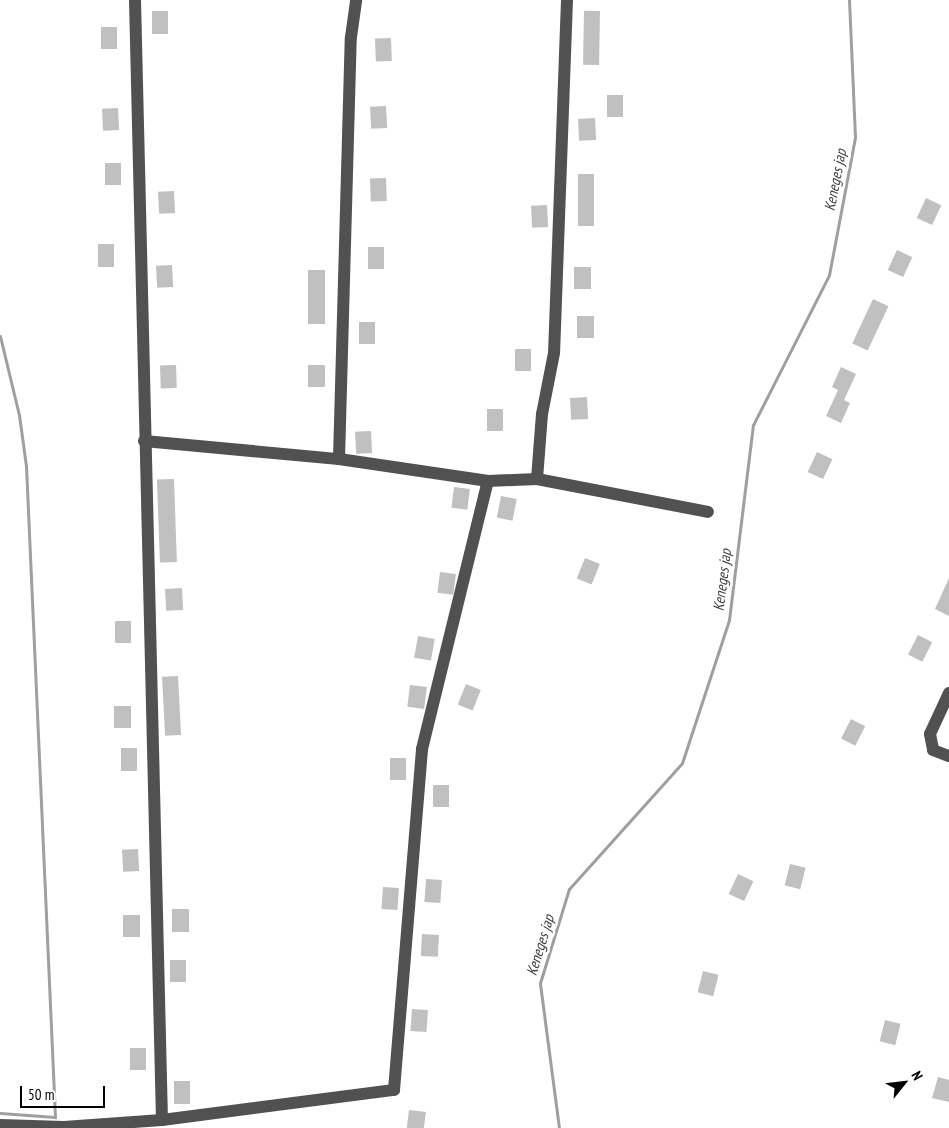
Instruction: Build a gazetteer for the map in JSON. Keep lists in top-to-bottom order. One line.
{"water":["Keneges jap"],"scale_bar":"50 m","north":"top right"}
